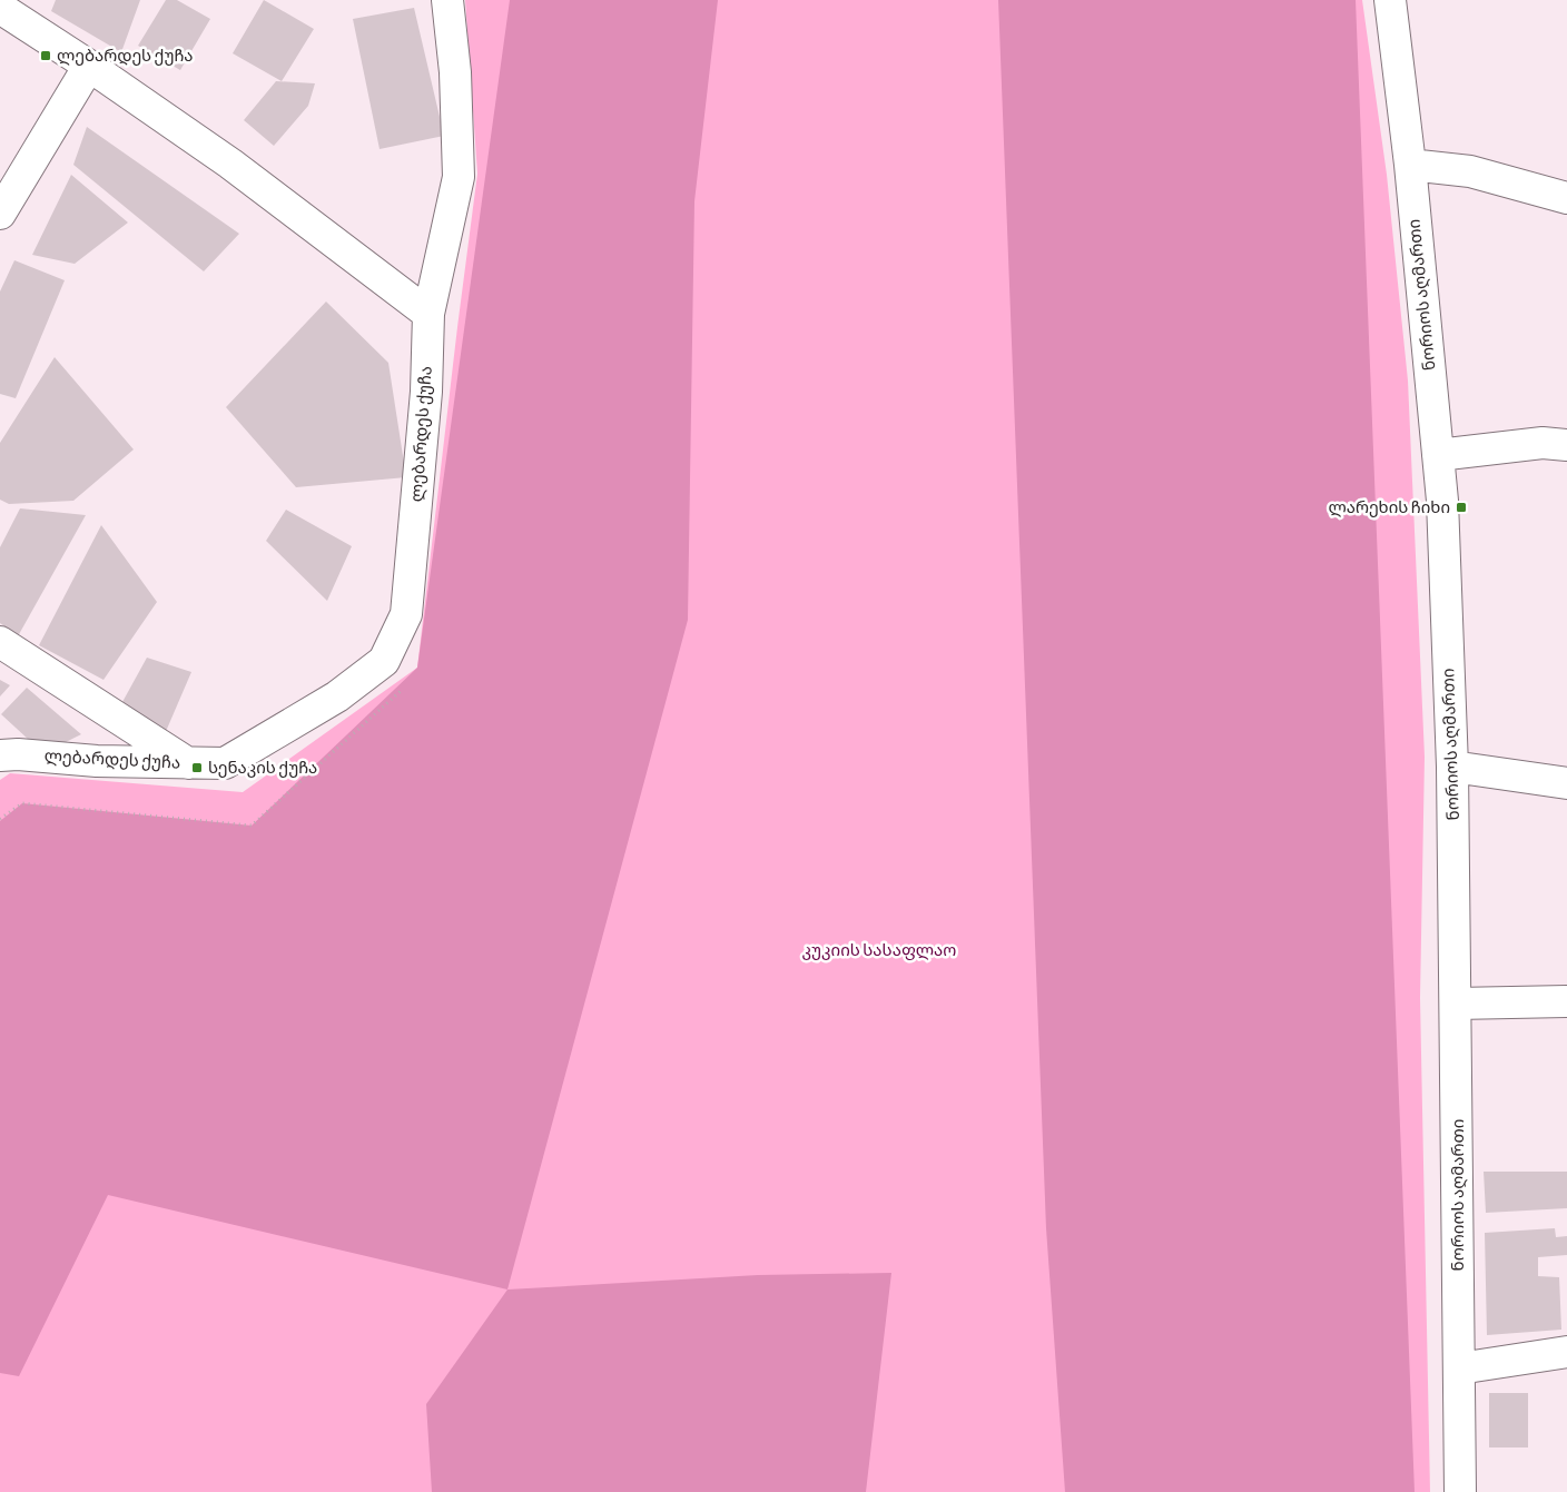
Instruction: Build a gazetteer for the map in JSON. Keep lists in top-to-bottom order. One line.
{"streets":{"street":["ნორიოს აღმართი","ლებარდეს ქუჩა"]},"parks":["კუკიის სასაფლაო"],"places":{"transit":["ლებარდეს ქუჩა","ლარეხის ჩიხი","სენაკის ქუჩა"]}}
